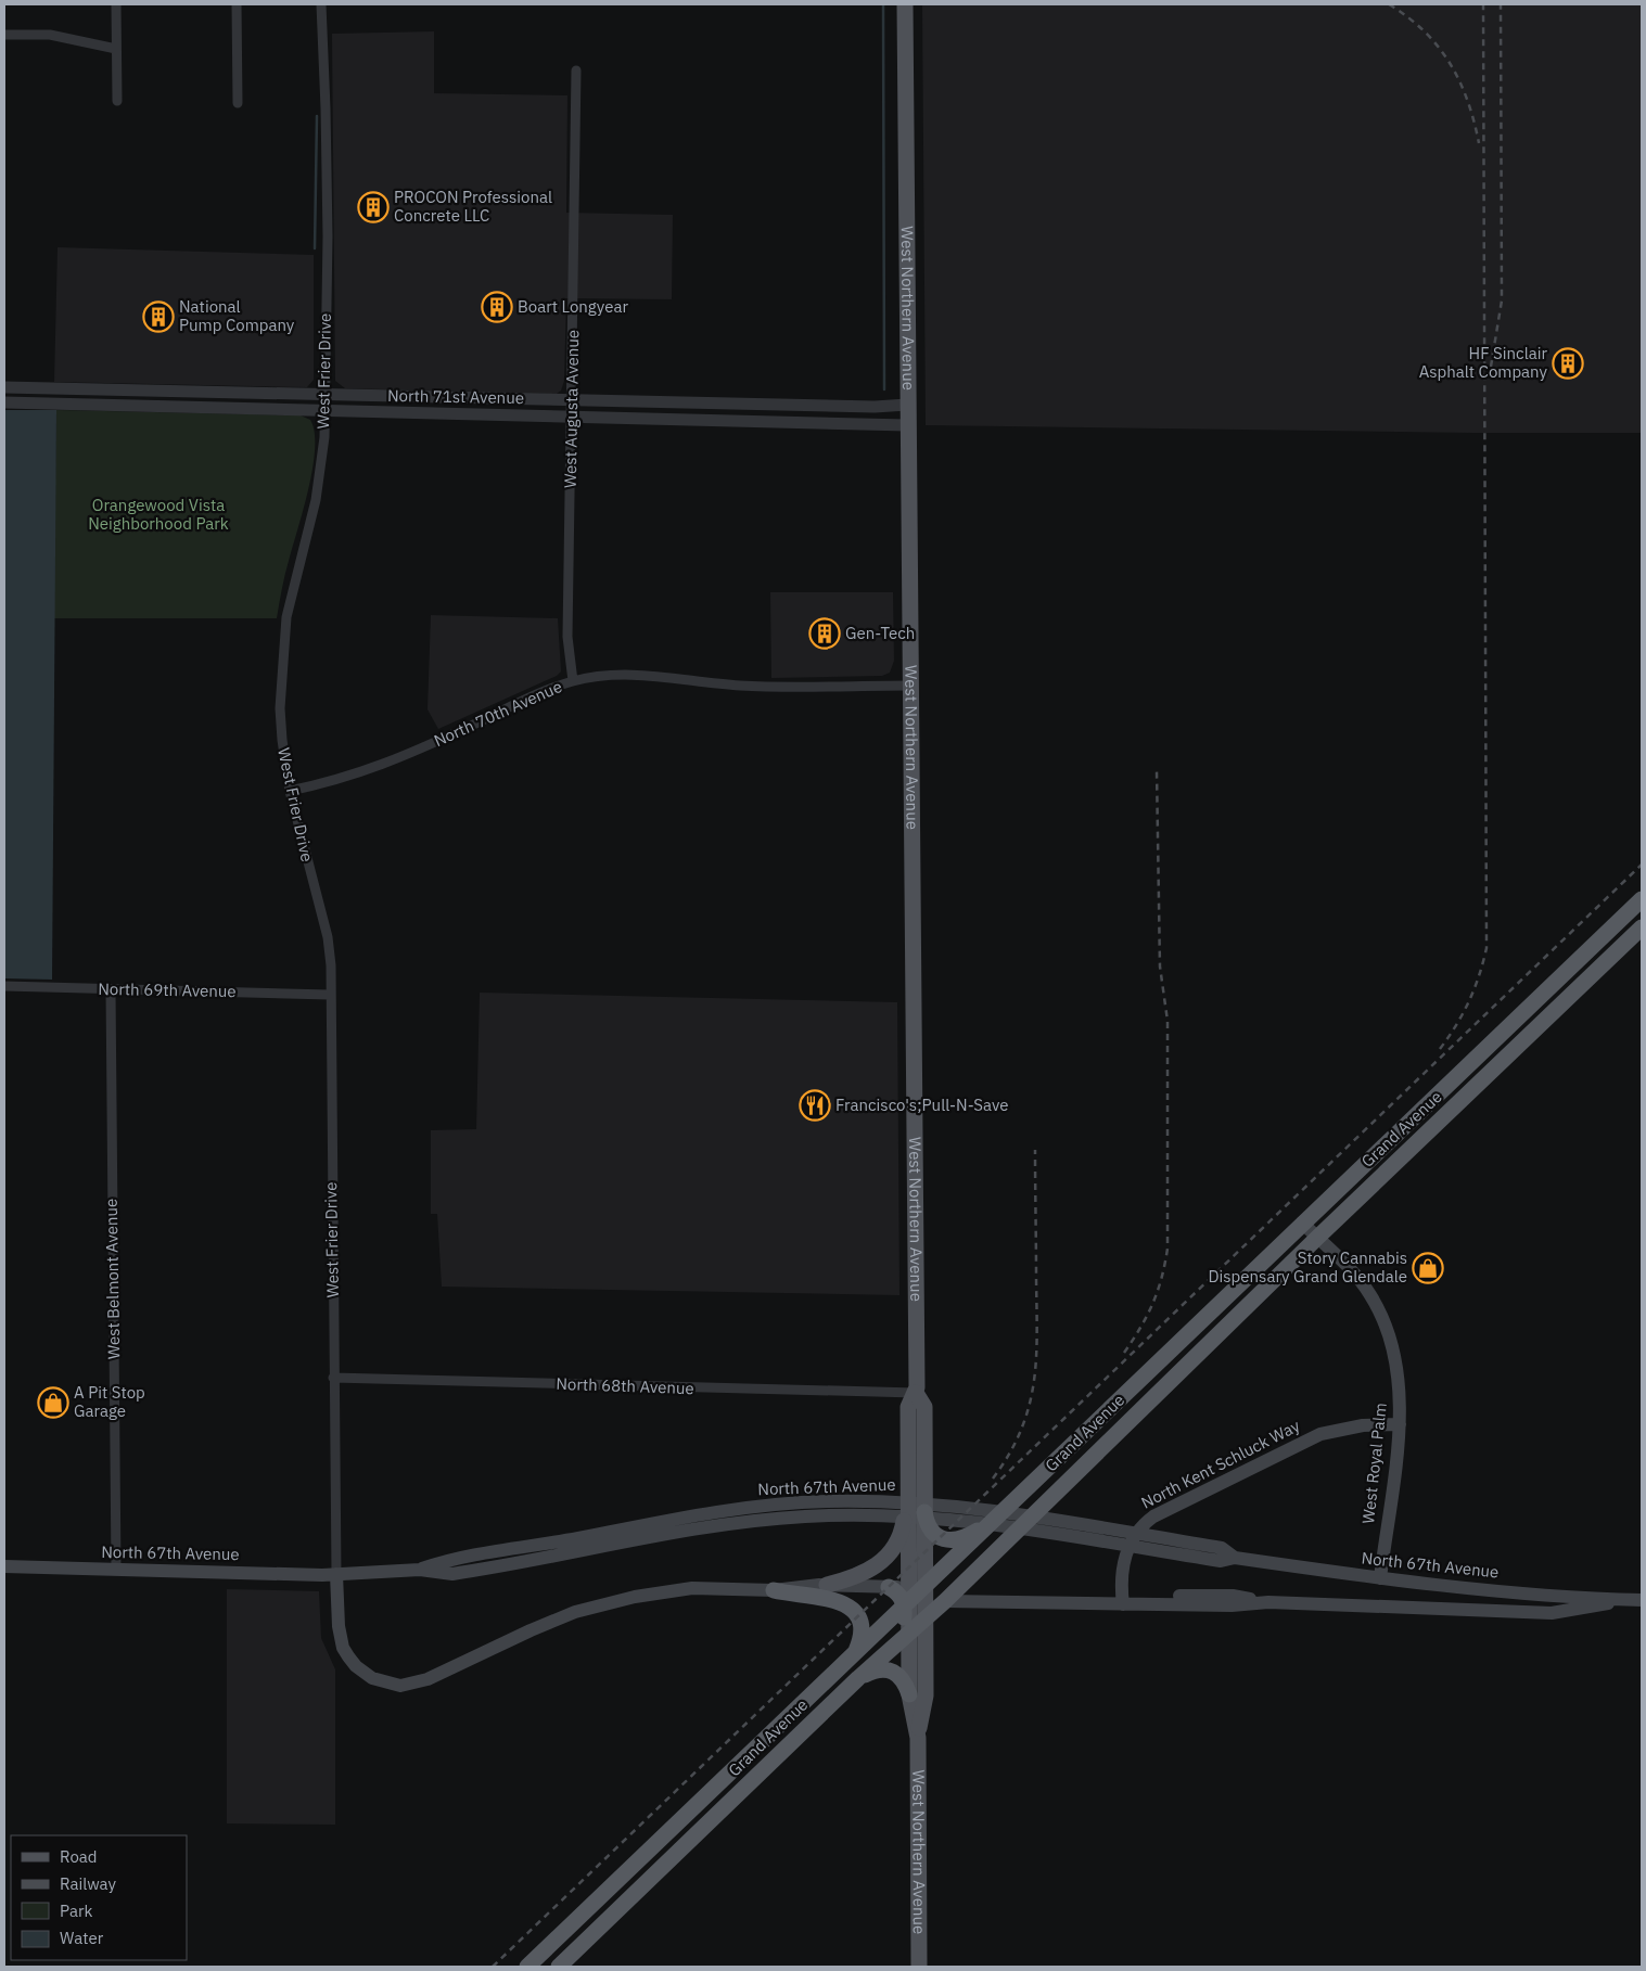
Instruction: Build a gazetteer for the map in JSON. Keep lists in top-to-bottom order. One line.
{"streets":{"highway":["Grand Avenue"],"main road":["West Northern Avenue","West Royal Palm","North Kent Schluck Way","North 67th Avenue"],"street":["West Frier Drive","North 71st Avenue","West Augusta Avenue","North 70th Avenue","North 69th Avenue","West Belmont Avenue","North 68th Avenue"]},"crossings":[["West Northern Avenue","North 71st Avenue"],["West Northern Avenue","North 70th Avenue"],["West Northern Avenue","Grand Avenue"],["West Northern Avenue","North 68th Avenue"],["West Frier Drive","North 71st Avenue"],["West Frier Drive","North 70th Avenue"],["West Frier Drive","North 69th Avenue"],["West Frier Drive","North 68th Avenue"],["West Frier Drive","North 67th Avenue"],["North 71st Avenue","West Augusta Avenue"],["West Augusta Avenue","North 70th Avenue"],["North 69th Avenue","West Belmont Avenue"],["Grand Avenue","West Royal Palm"],["Grand Avenue","North 67th Avenue"],["West Belmont Avenue","North 67th Avenue"],["West Royal Palm","North Kent Schluck Way"],["West Royal Palm","North 67th Avenue"],["North Kent Schluck Way","North 67th Avenue"]],"parks":["Orangewood Vista Neighborhood Park"],"places":{"building":["PROCON Professional Concrete LLC","Boart Longyear","National Pump Company","HF Sinclair Asphalt Company","Gen-Tech"],"restaurant":["Francisco's;Pull-N-Save"],"shop":["Story Cannabis Dispensary Grand Glendale","A Pit Stop Garage"]},"legend":["Road","Railway","Park","Water"]}
